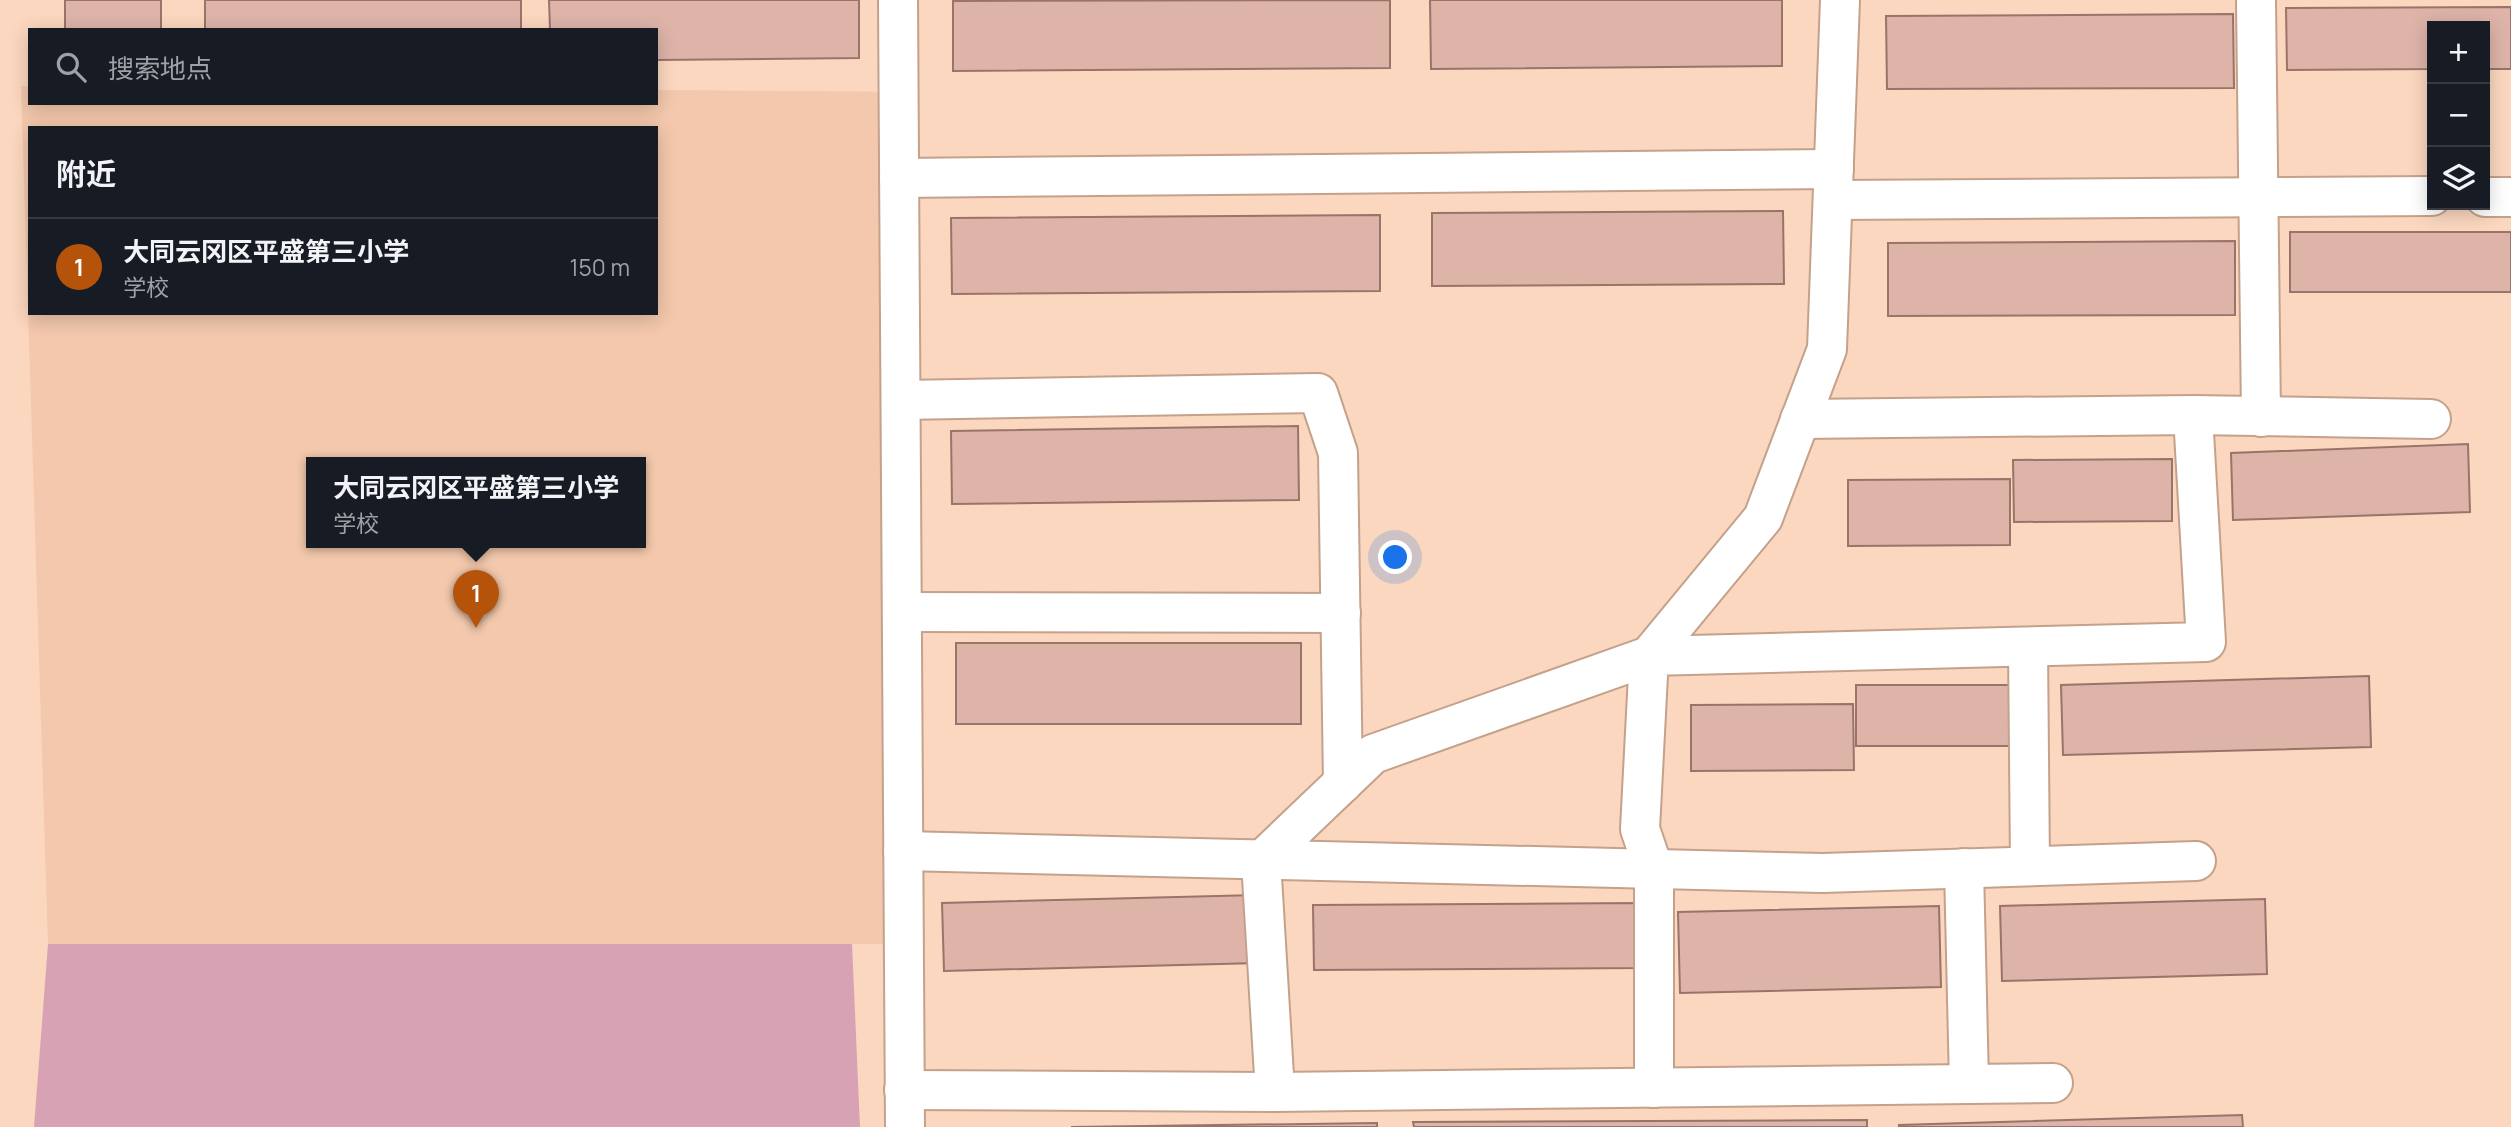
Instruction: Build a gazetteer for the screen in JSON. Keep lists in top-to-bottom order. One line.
{"page":{"map_buttons":["+","−"],"search":"搜索地点","heading":"附近","list":[{"mark":"1","name":"大同云冈区平盛第三小学","note":"学校","value":"150 m"}],"popup":["大同云冈区平盛第三小学","学校"],"pins":"1"}}
